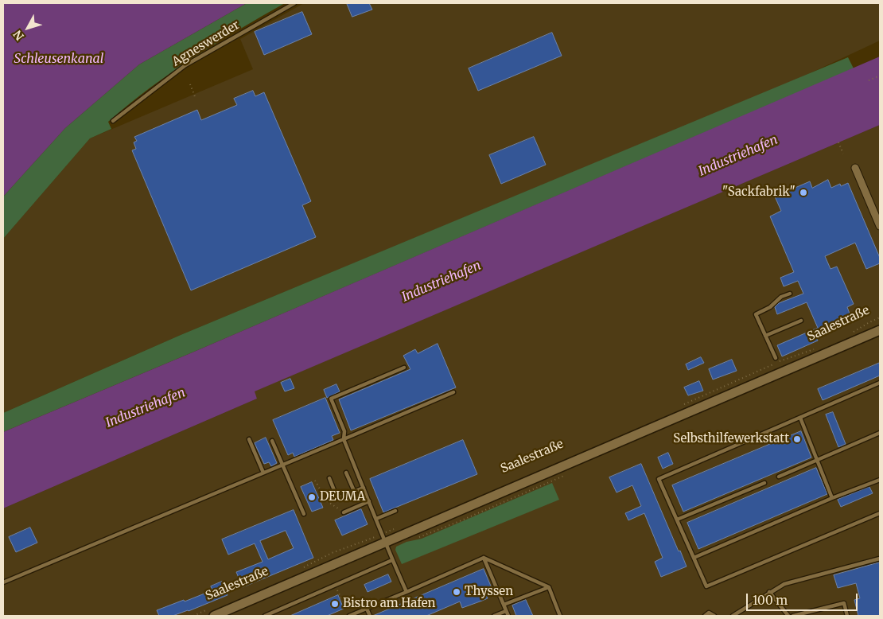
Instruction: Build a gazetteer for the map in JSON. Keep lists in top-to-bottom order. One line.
{"streets":{"main road":["Saalestraße"],"lane":["Agneswerder"]},"water":["Schleusenkanal","Industriehafen"],"places":["\"Sackfabrik\"","Selbsthilfewerkstatt","DEUMA","Thyssen","Bistro am Hafen"],"scale_bar":"100 m","north":"bottom left"}
